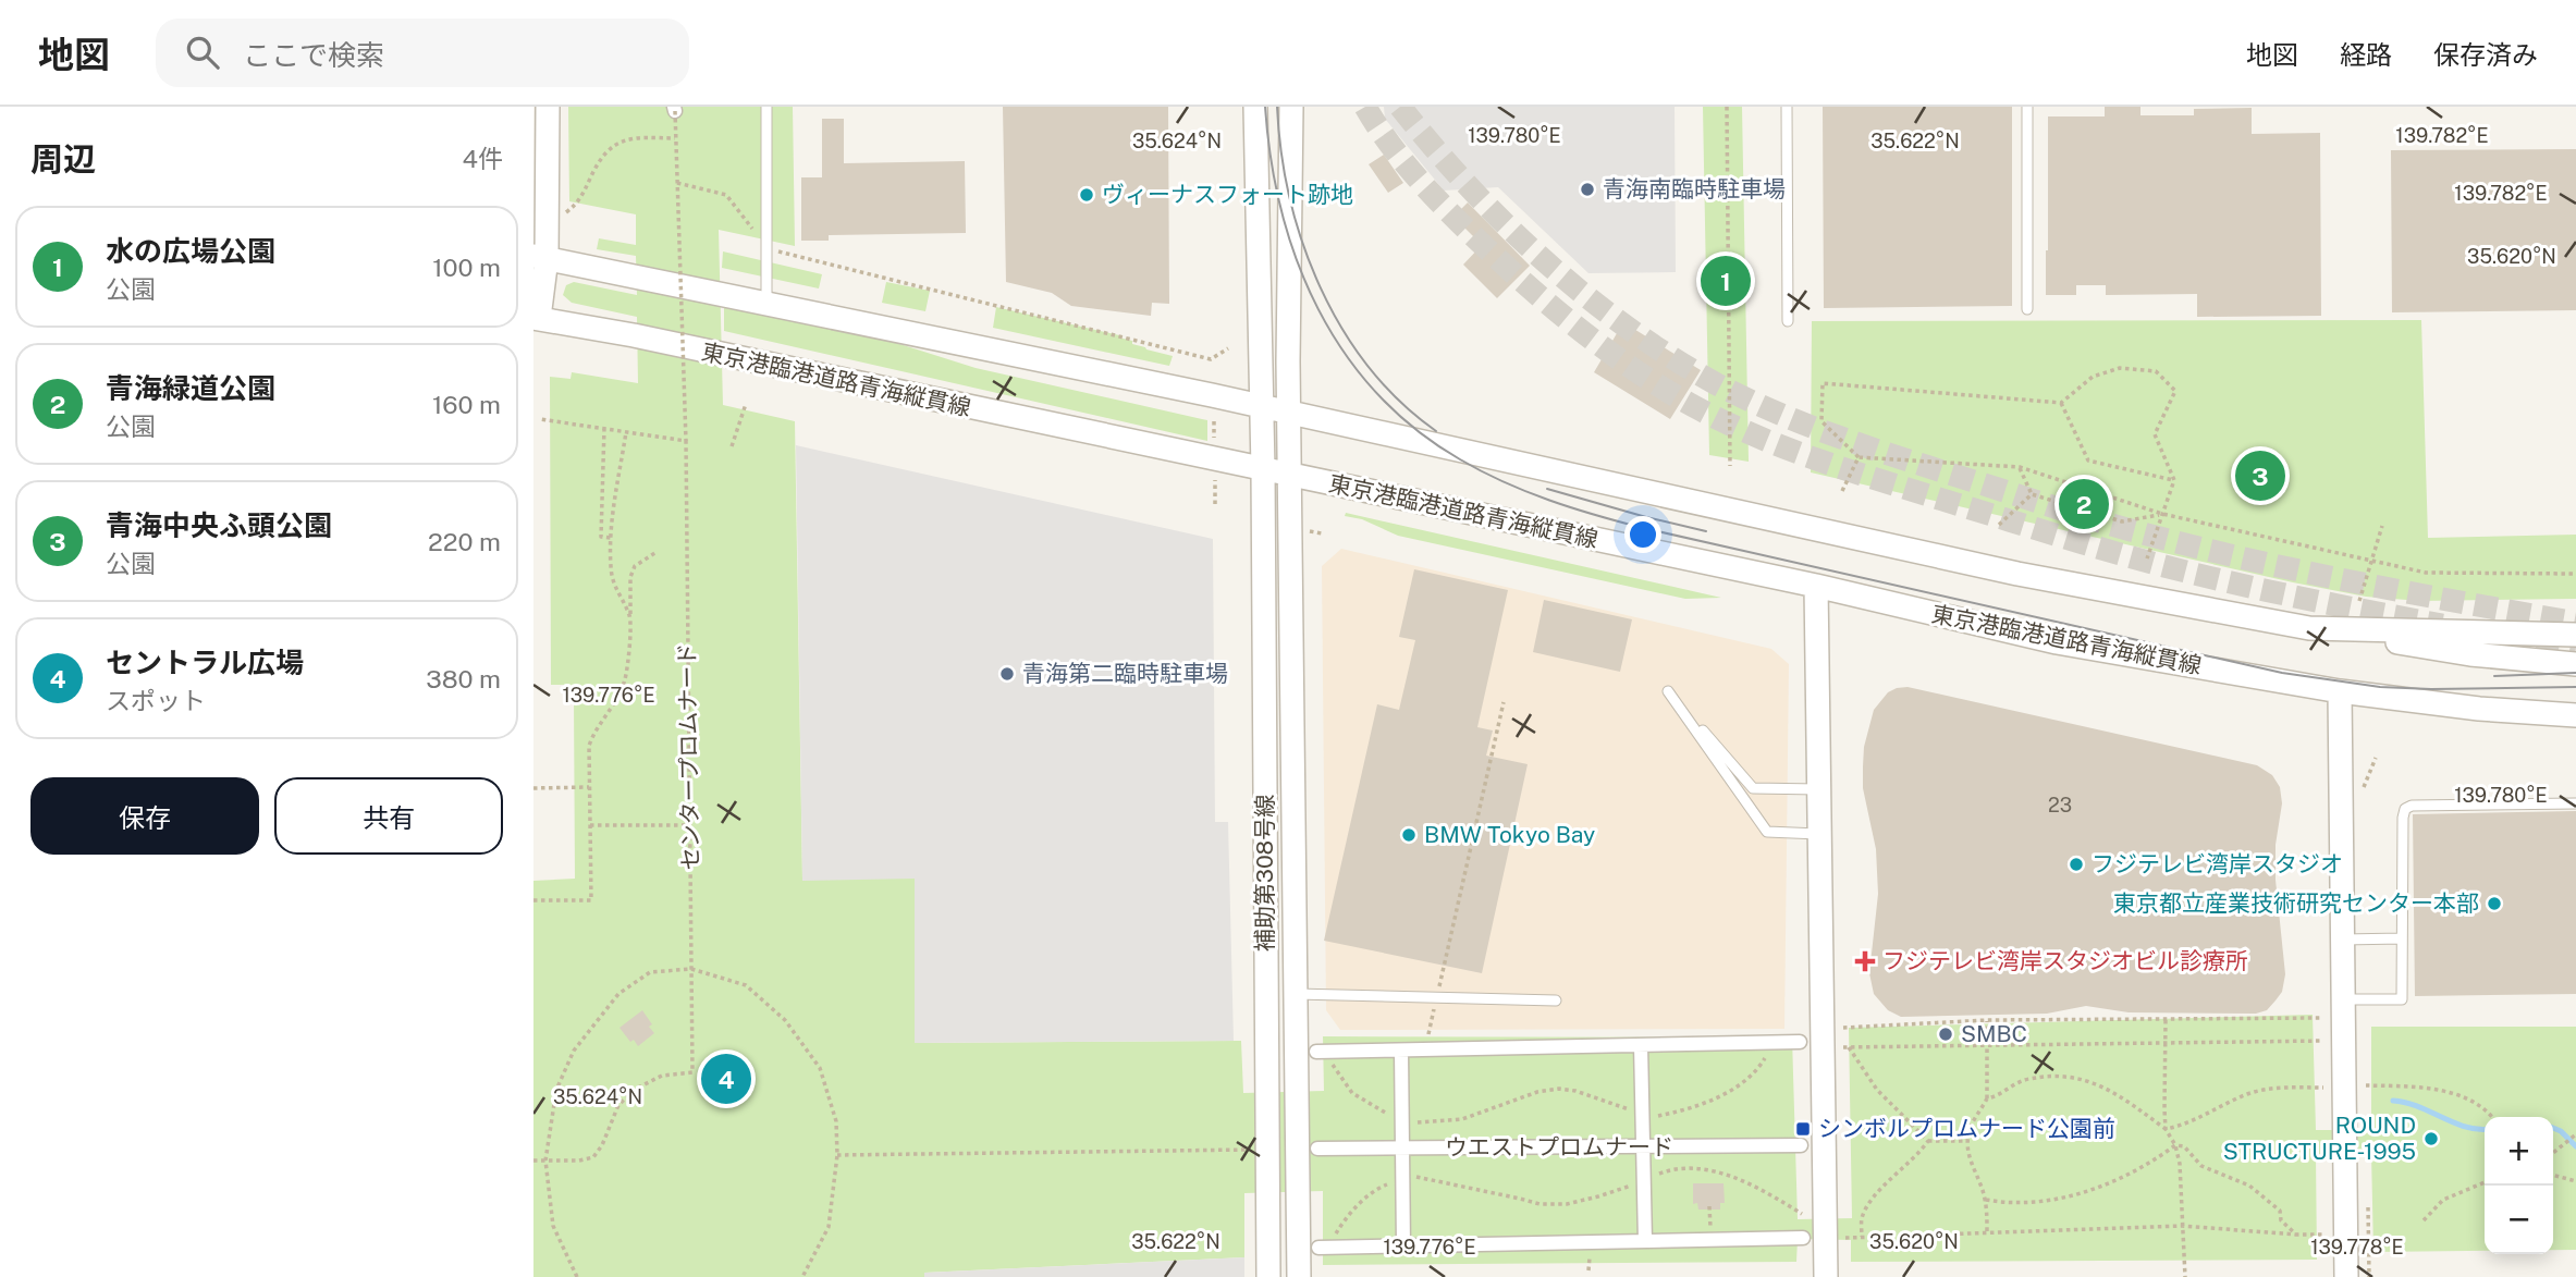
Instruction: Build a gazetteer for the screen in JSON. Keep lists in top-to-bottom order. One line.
{"streets":{"street":["東京港臨港道路青海縦貫線","補助第308号線","ウエストプロムナード"],"path":["センタープロムナード"]},"crossings":[["東京港臨港道路青海縦貫線","補助第308号線"]],"places":{"other":["青海南臨時駐車場","ヴィーナスフォート跡地","青海第二臨時駐車場","BMW Tokyo Bay","フジテレビ湾岸スタジオ","東京都立産業技術研究センター本部","SMBC","ROUND STRUCTURE-1995"],"health":["フジテレビ湾岸スタジオビル診療所"],"transit":["シンボルプロムナード公園前"]},"house_numbers":["23"],"page":{"header":"地図","search":"ここで検索","nav":["地図","経路","保存済み"],"heading":["周辺","4件"],"list":[{"mark":"1","name":"水の広場公園","note":"公園","value":"100 m"},{"mark":"2","name":"青海緑道公園","note":"公園","value":"160 m"},{"mark":"3","name":"青海中央ふ頭公園","note":"公園","value":"220 m"},{"mark":"4","name":"セントラル広場","note":"スポット","value":"380 m"}],"pins":["1","3","2","4"],"buttons":["保存","共有"],"map_buttons":["+","−"]},"coordinates":["139.780°E","139.782°E","35.624°N","35.622°N","35.620°N","139.776°E","139.778°E"]}
